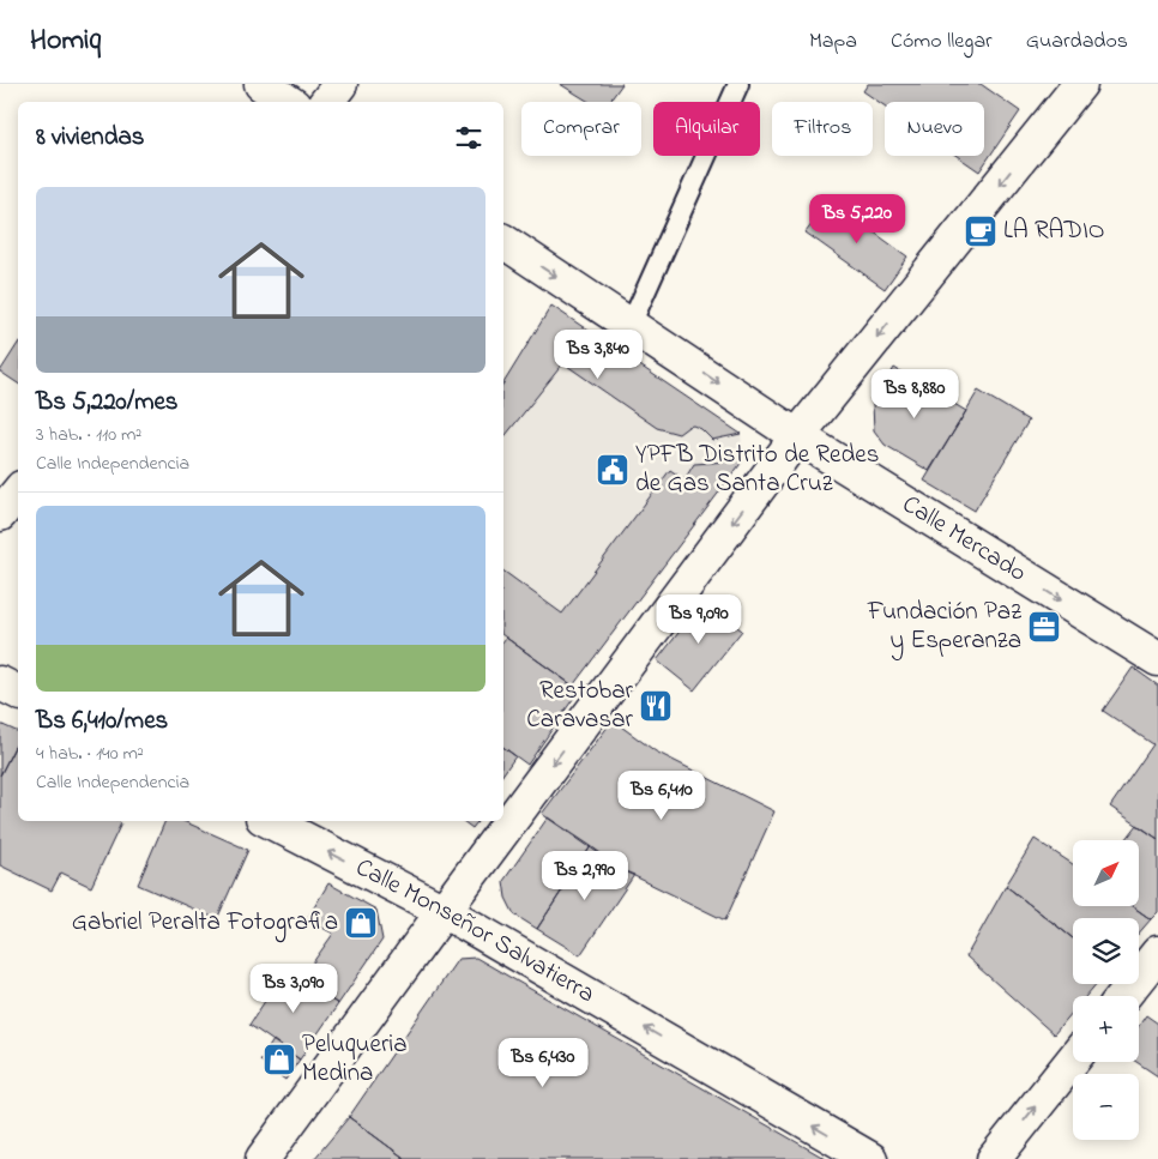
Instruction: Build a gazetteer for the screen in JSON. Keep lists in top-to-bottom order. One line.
{"streets":{"street":["Calle Mercado","Calle Monseñor Salvatierra"]},"one_way":["Calle Mercado","Calle Monseñor Salvatierra"],"places":{"cafe":["LA RADIO"],"public building":["YPFB Distrito de Redes de Gas Santa Cruz"],"office":["Fundación Paz y Esperanza"],"restaurant":["Restobar Caravasar"],"shop":["Gabriel Peralta Fotografia","Peluqueria Medina"]},"north":"top right","page":{"header":"Homiq","nav":["Mapa","Cómo llegar","Guardados"],"chip":["Comprar","Alquilar","Filtros","Nuevo"],"heading":"8 viviendas","list":[{"name":"Bs 5,220/mes","note":"3 hab. · 110 m² · Calle Independencia"},{"name":"Bs 6,410/mes","note":"4 hab. · 140 m² · Calle Independencia"}],"price":["Bs 5,220","Bs 3,840","Bs 8,880","Bs 9,090","Bs 6,410","Bs 2,990","Bs 3,090","Bs 6,430"],"map_buttons":["+","−"]}}
